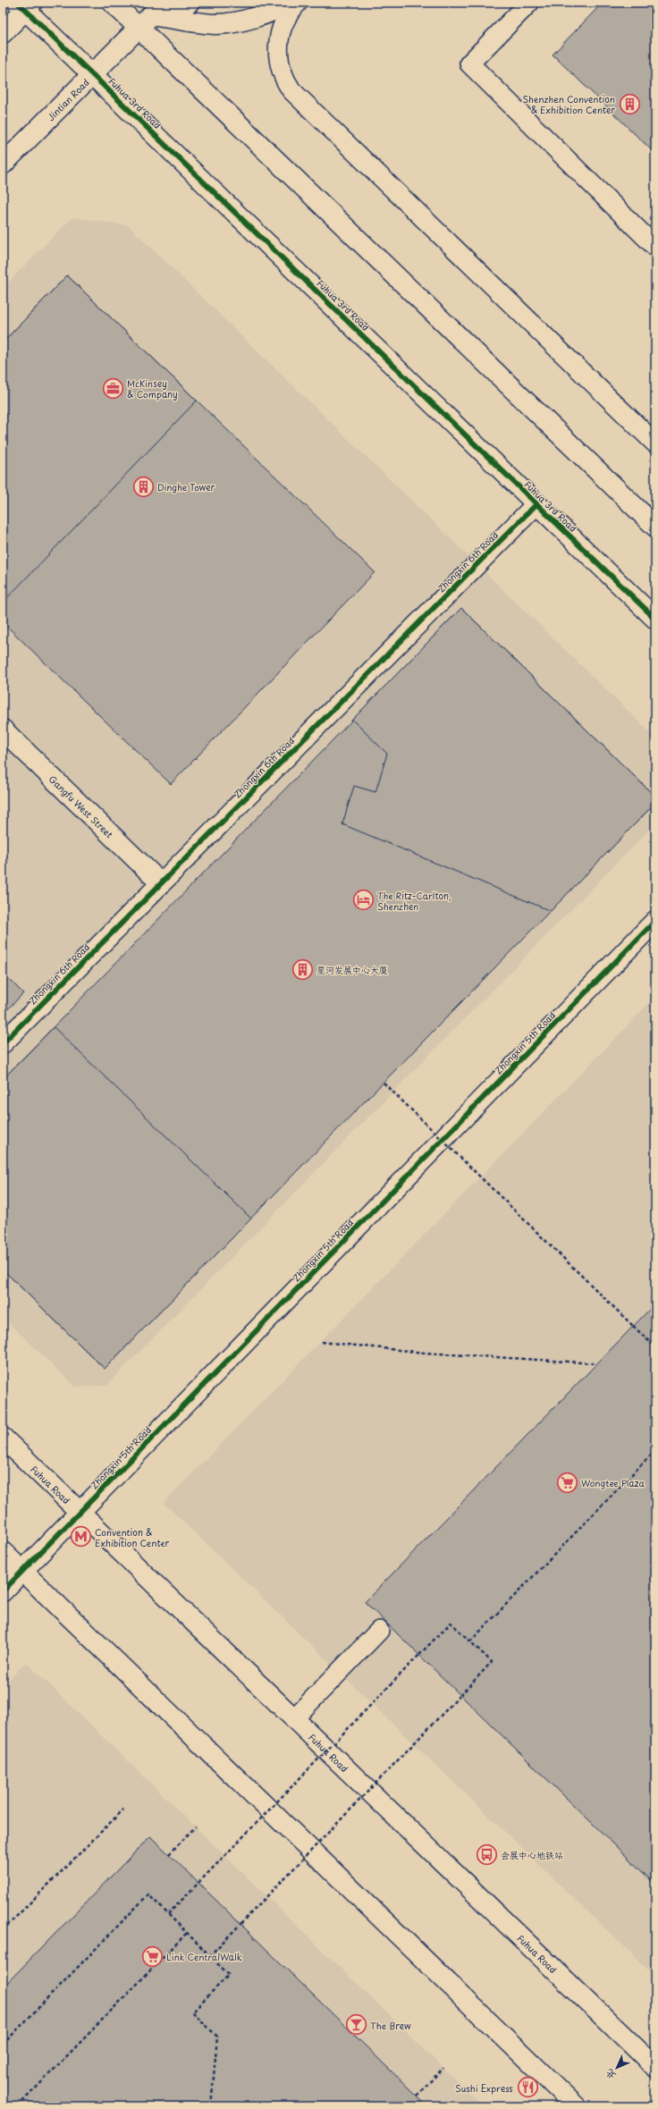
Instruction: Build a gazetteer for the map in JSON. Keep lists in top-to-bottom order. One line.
{"streets":{"street":["Jintian Road","Fuhua 3rd Road","Zhongxin 6th Road","Gangfu West Street","Zhongxin 5th Road","Fuhua Road"]},"crossings":[["Jintian Road","Fuhua 3rd Road"],["Fuhua 3rd Road","Zhongxin 6th Road"],["Zhongxin 6th Road","Gangfu West Street"],["Zhongxin 5th Road","Fuhua Road"]],"places":{"building":["Shenzhen Convention & Exhibition Center","Dinghe Tower","星河发展中心大厦"],"office":["McKinsey & Company"],"hotel":["The Ritz-Carlton, Shenzhen"],"supermarket":["Wongtee Plaza","Link CentralWalk"],"metro station":["Convention & Exhibition Center"],"bus stop":["会展中心地铁站"],"bar":["The Brew"],"restaurant":["Sushi Express"]},"north":"bottom left"}
